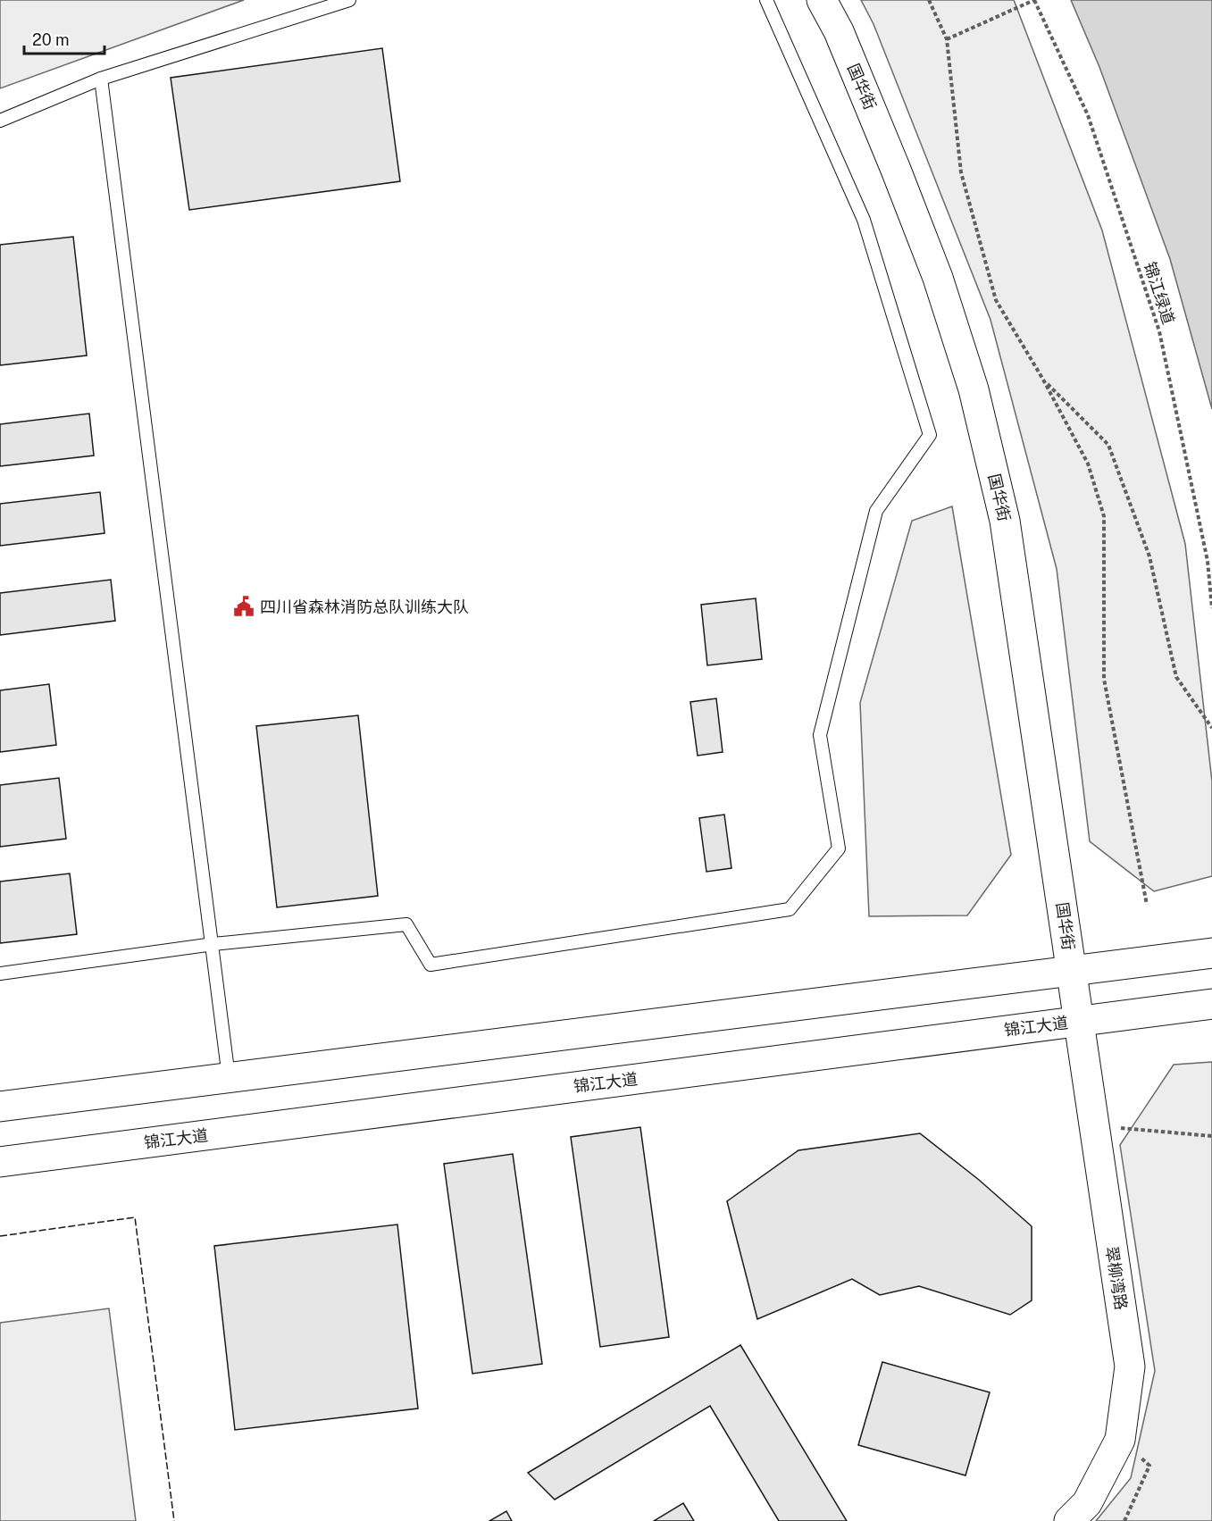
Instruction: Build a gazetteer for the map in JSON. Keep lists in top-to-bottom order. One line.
{"streets":{"main road":["国华街","锦江大道","翠柳湾路"],"path":["锦江绿道"]},"crossings":[["国华街","锦江大道"],["国华街","翠柳湾路"],["锦江大道","翠柳湾路"]],"places":{"public building":["四川省森林消防总队训练大队"]},"scale_bar":"20 m"}
